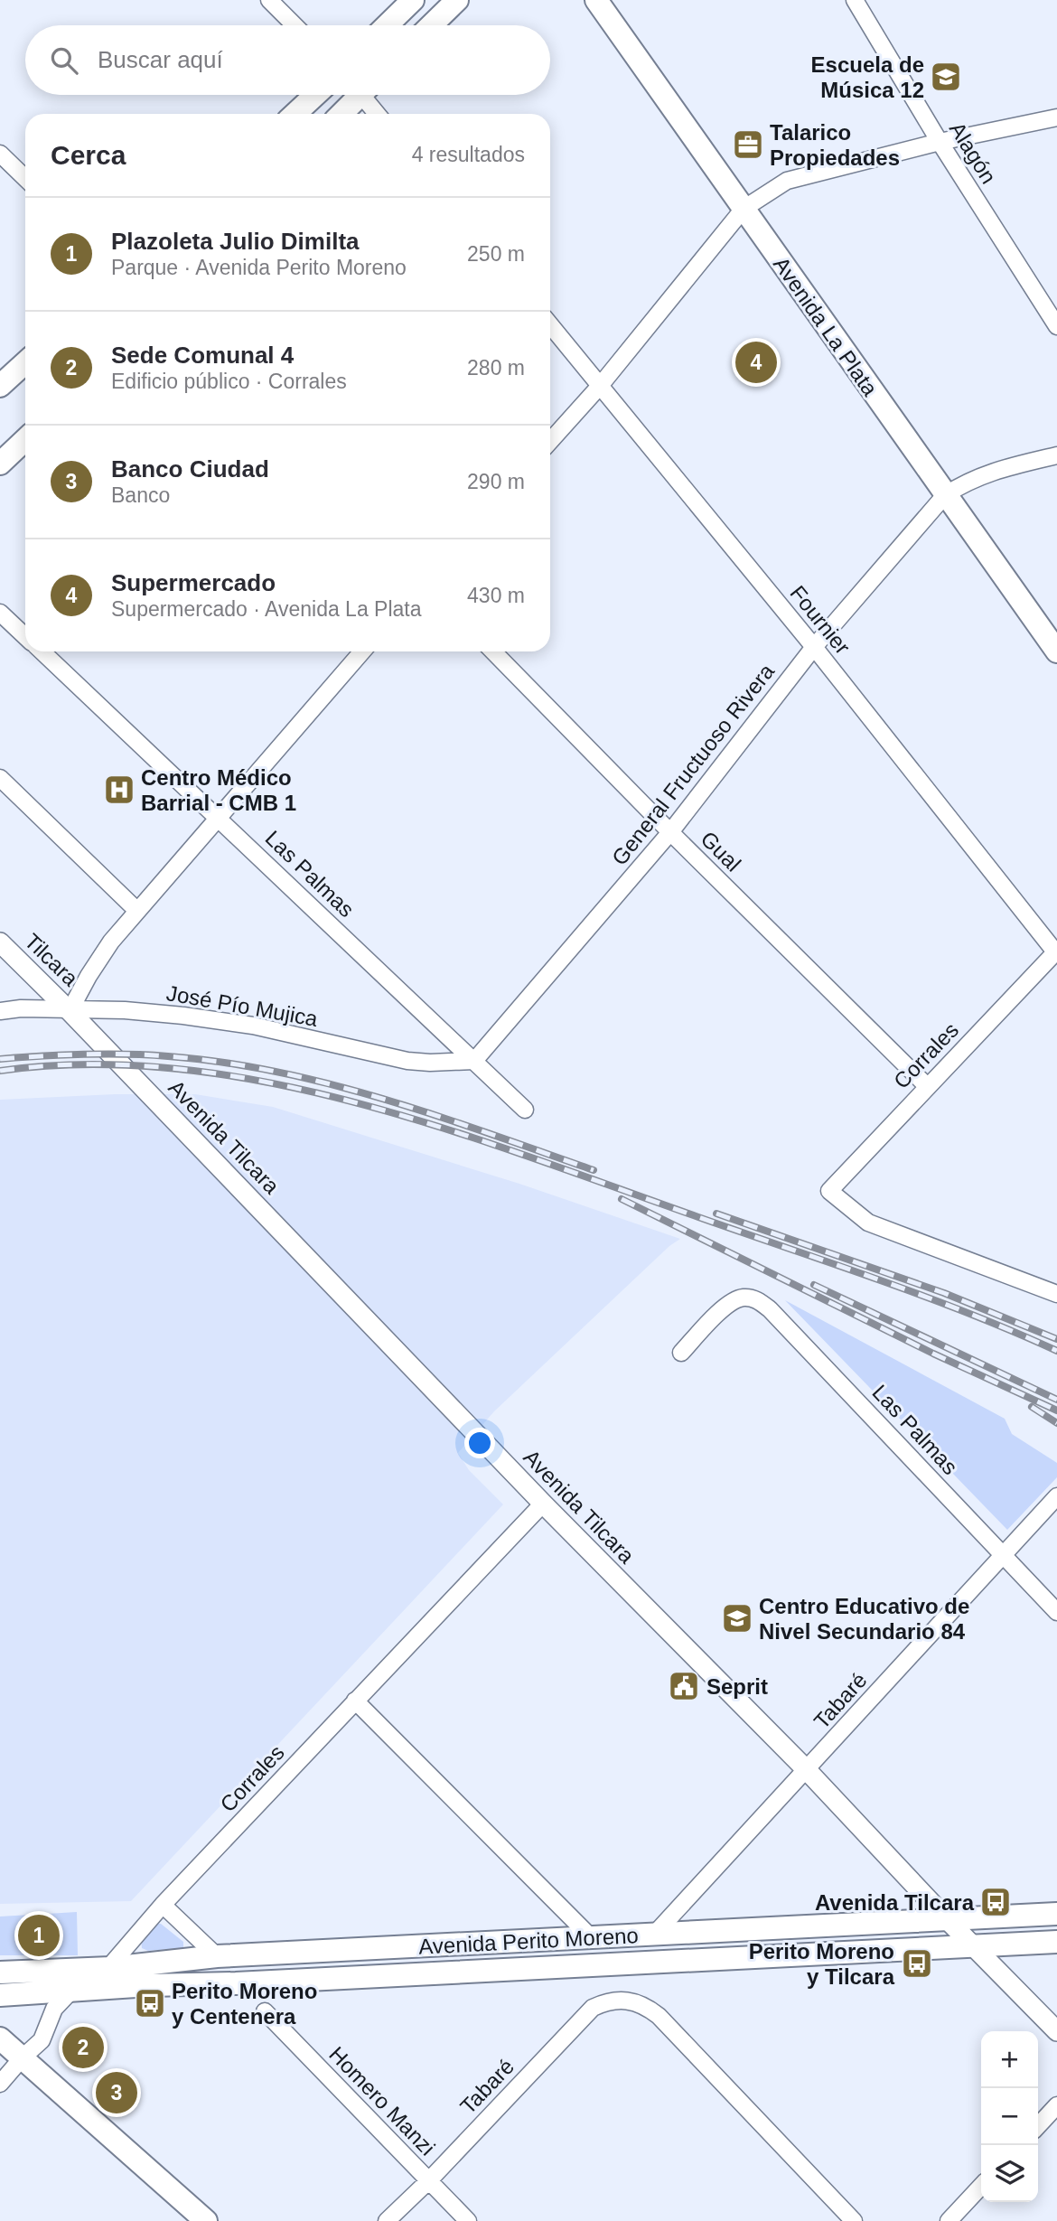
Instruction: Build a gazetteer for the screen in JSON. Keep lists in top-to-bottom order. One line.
{"streets":{"main road":["Avenida La Plata","Avenida Perito Moreno"],"street":["Alagón","Fournier","General Fructuoso Rivera","Gual","Las Palmas","Tilcara","José Pío Mujica","Corrales","Avenida Tilcara","Tabaré","Homero Manzi"]},"crossings":[["Avenida La Plata","General Fructuoso Rivera"],["Fournier","General Fructuoso Rivera"],["Fournier","Corrales"],["General Fructuoso Rivera","Gual"],["General Fructuoso Rivera","Las Palmas"],["General Fructuoso Rivera","José Pío Mujica"],["Gual","Corrales"],["Las Palmas","José Pío Mujica"],["Las Palmas","Tabaré"],["Tilcara","José Pío Mujica"],["Tilcara","Avenida Tilcara"],["José Pío Mujica","Avenida Tilcara"],["Corrales","Avenida Tilcara"],["Corrales","Avenida Perito Moreno"],["Avenida Tilcara","Tabaré"],["Avenida Tilcara","Avenida Perito Moreno"],["Tabaré","Avenida Perito Moreno"],["Tabaré","Homero Manzi"]],"places":{"school or university":["Escuela de Música 12","Centro Educativo de Nivel Secundario 84"],"office":["Talarico Propiedades"],"hospital":["Centro Médico Barrial - CMB 1"],"public building":["Seprit"],"bus stop":["Avenida Tilcara","Perito Moreno y Tilcara","Perito Moreno y Centenera"]},"page":{"search":"Buscar aquí","heading":["Cerca","4 resultados"],"list":[{"mark":"1","name":"Plazoleta Julio Dimilta","note":"Parque · Avenida Perito Moreno","value":"250 m"},{"mark":"2","name":"Sede Comunal 4","note":"Edificio público · Corrales","value":"280 m"},{"mark":"3","name":"Banco Ciudad","note":"Banco","value":"290 m"},{"mark":"4","name":"Supermercado","note":"Supermercado · Avenida La Plata","value":"430 m"}],"pins":["4","1","2","3"],"map_buttons":["+","−"]}}
